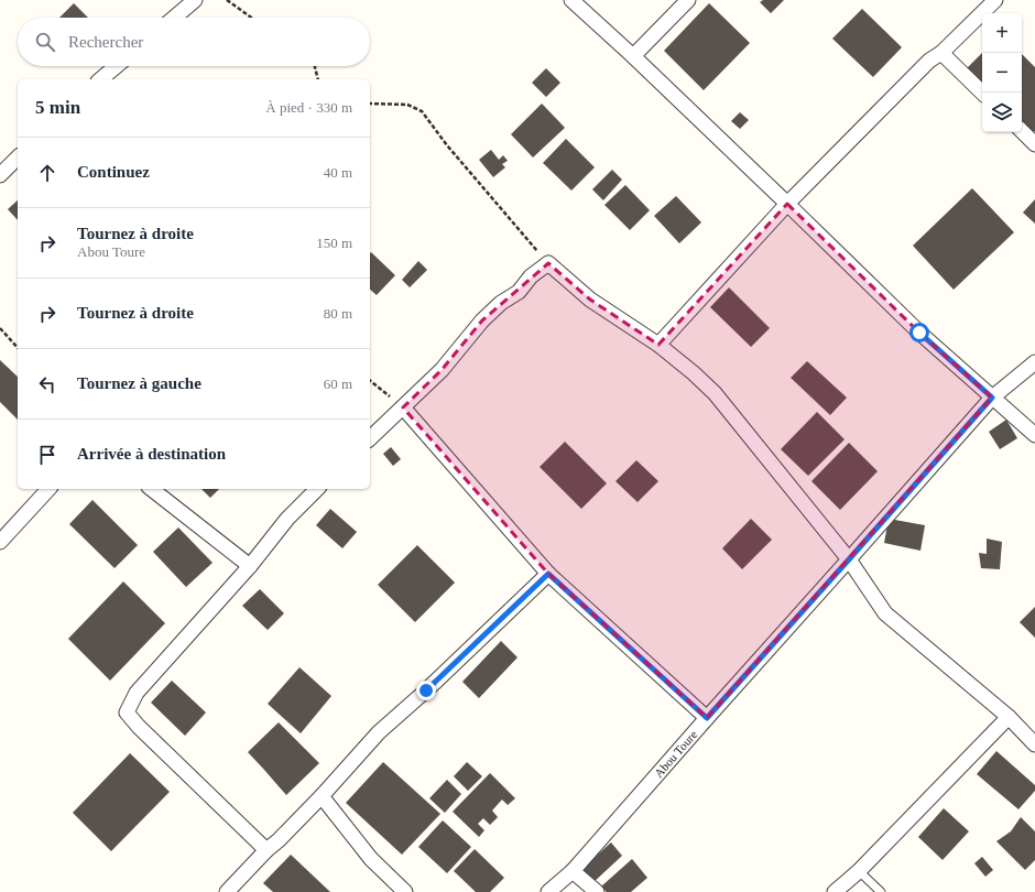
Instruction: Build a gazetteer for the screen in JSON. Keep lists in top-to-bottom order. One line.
{"streets":{"street":["Abou Toure"]},"page":{"map_buttons":["+","−"],"search":"Rechercher","heading":["5 min","À pied · 330 m"],"list":[["Continuez","40 m"],["Tournez à droite","Abou Toure","150 m"],["Tournez à droite","80 m"],["Tournez à gauche","60 m"],"Arrivée à destination"]}}
